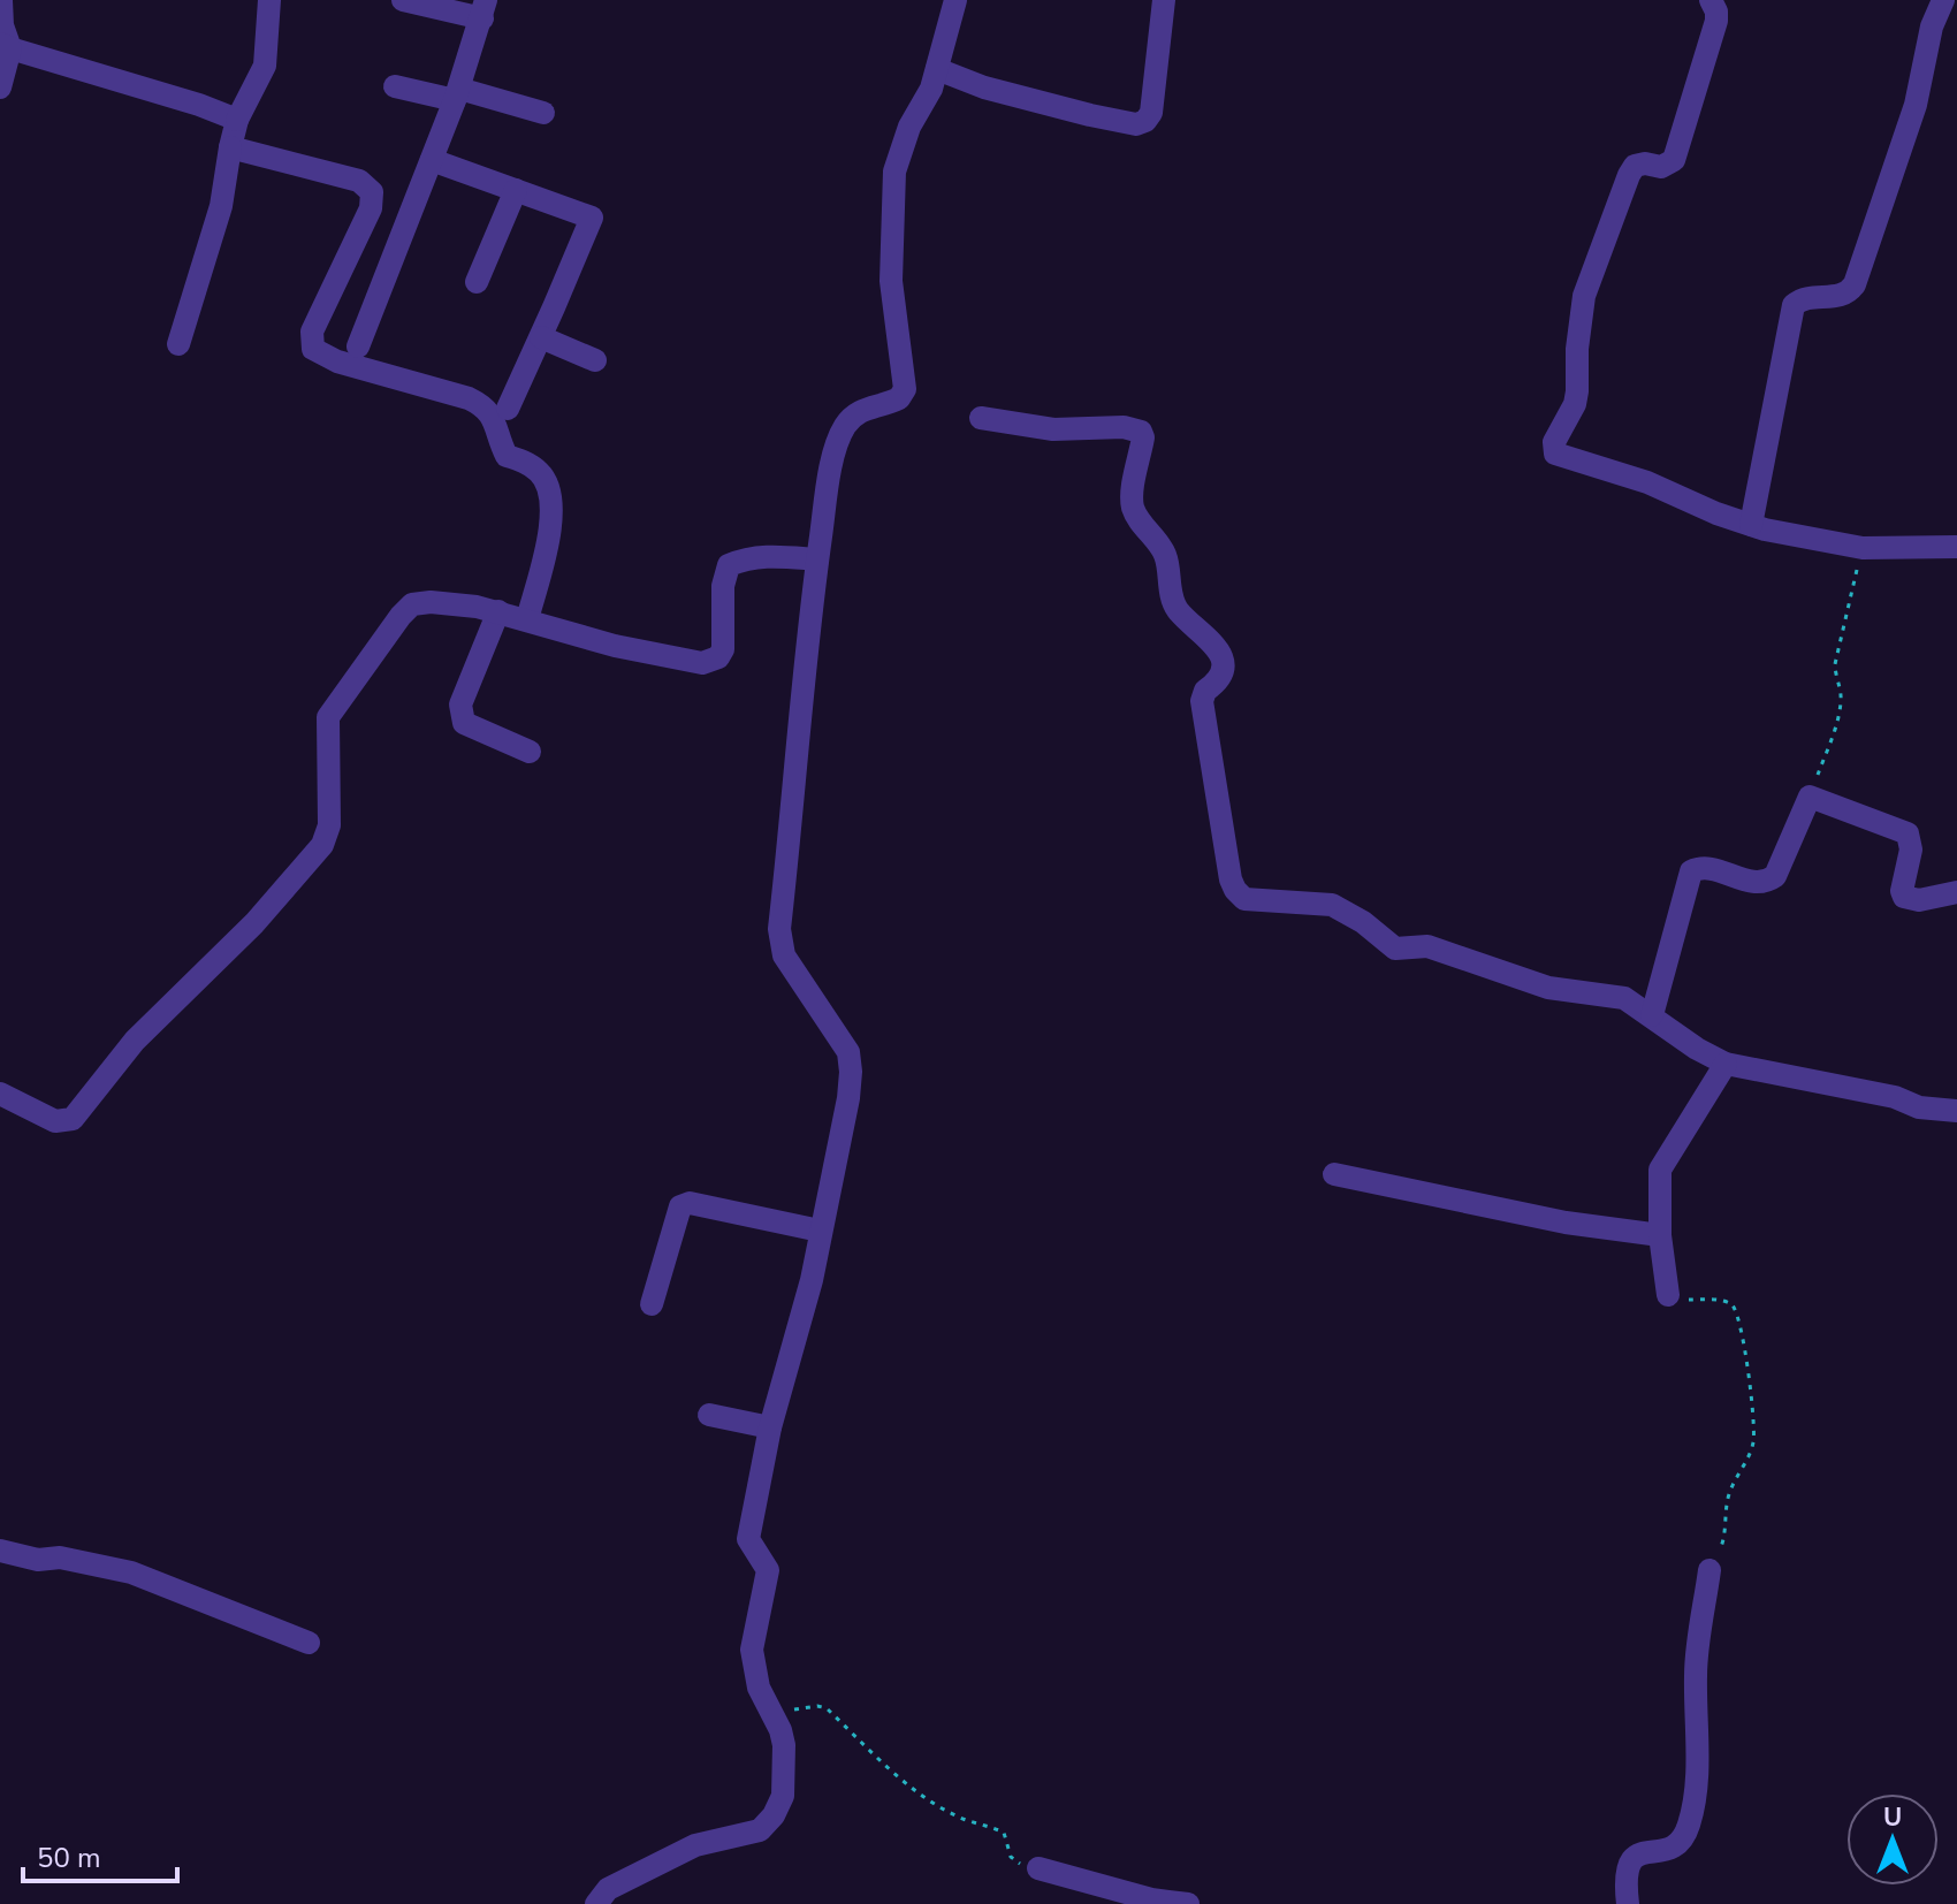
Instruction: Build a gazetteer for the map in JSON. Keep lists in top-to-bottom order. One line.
{"scale_bar":"50 m","north":"top"}
